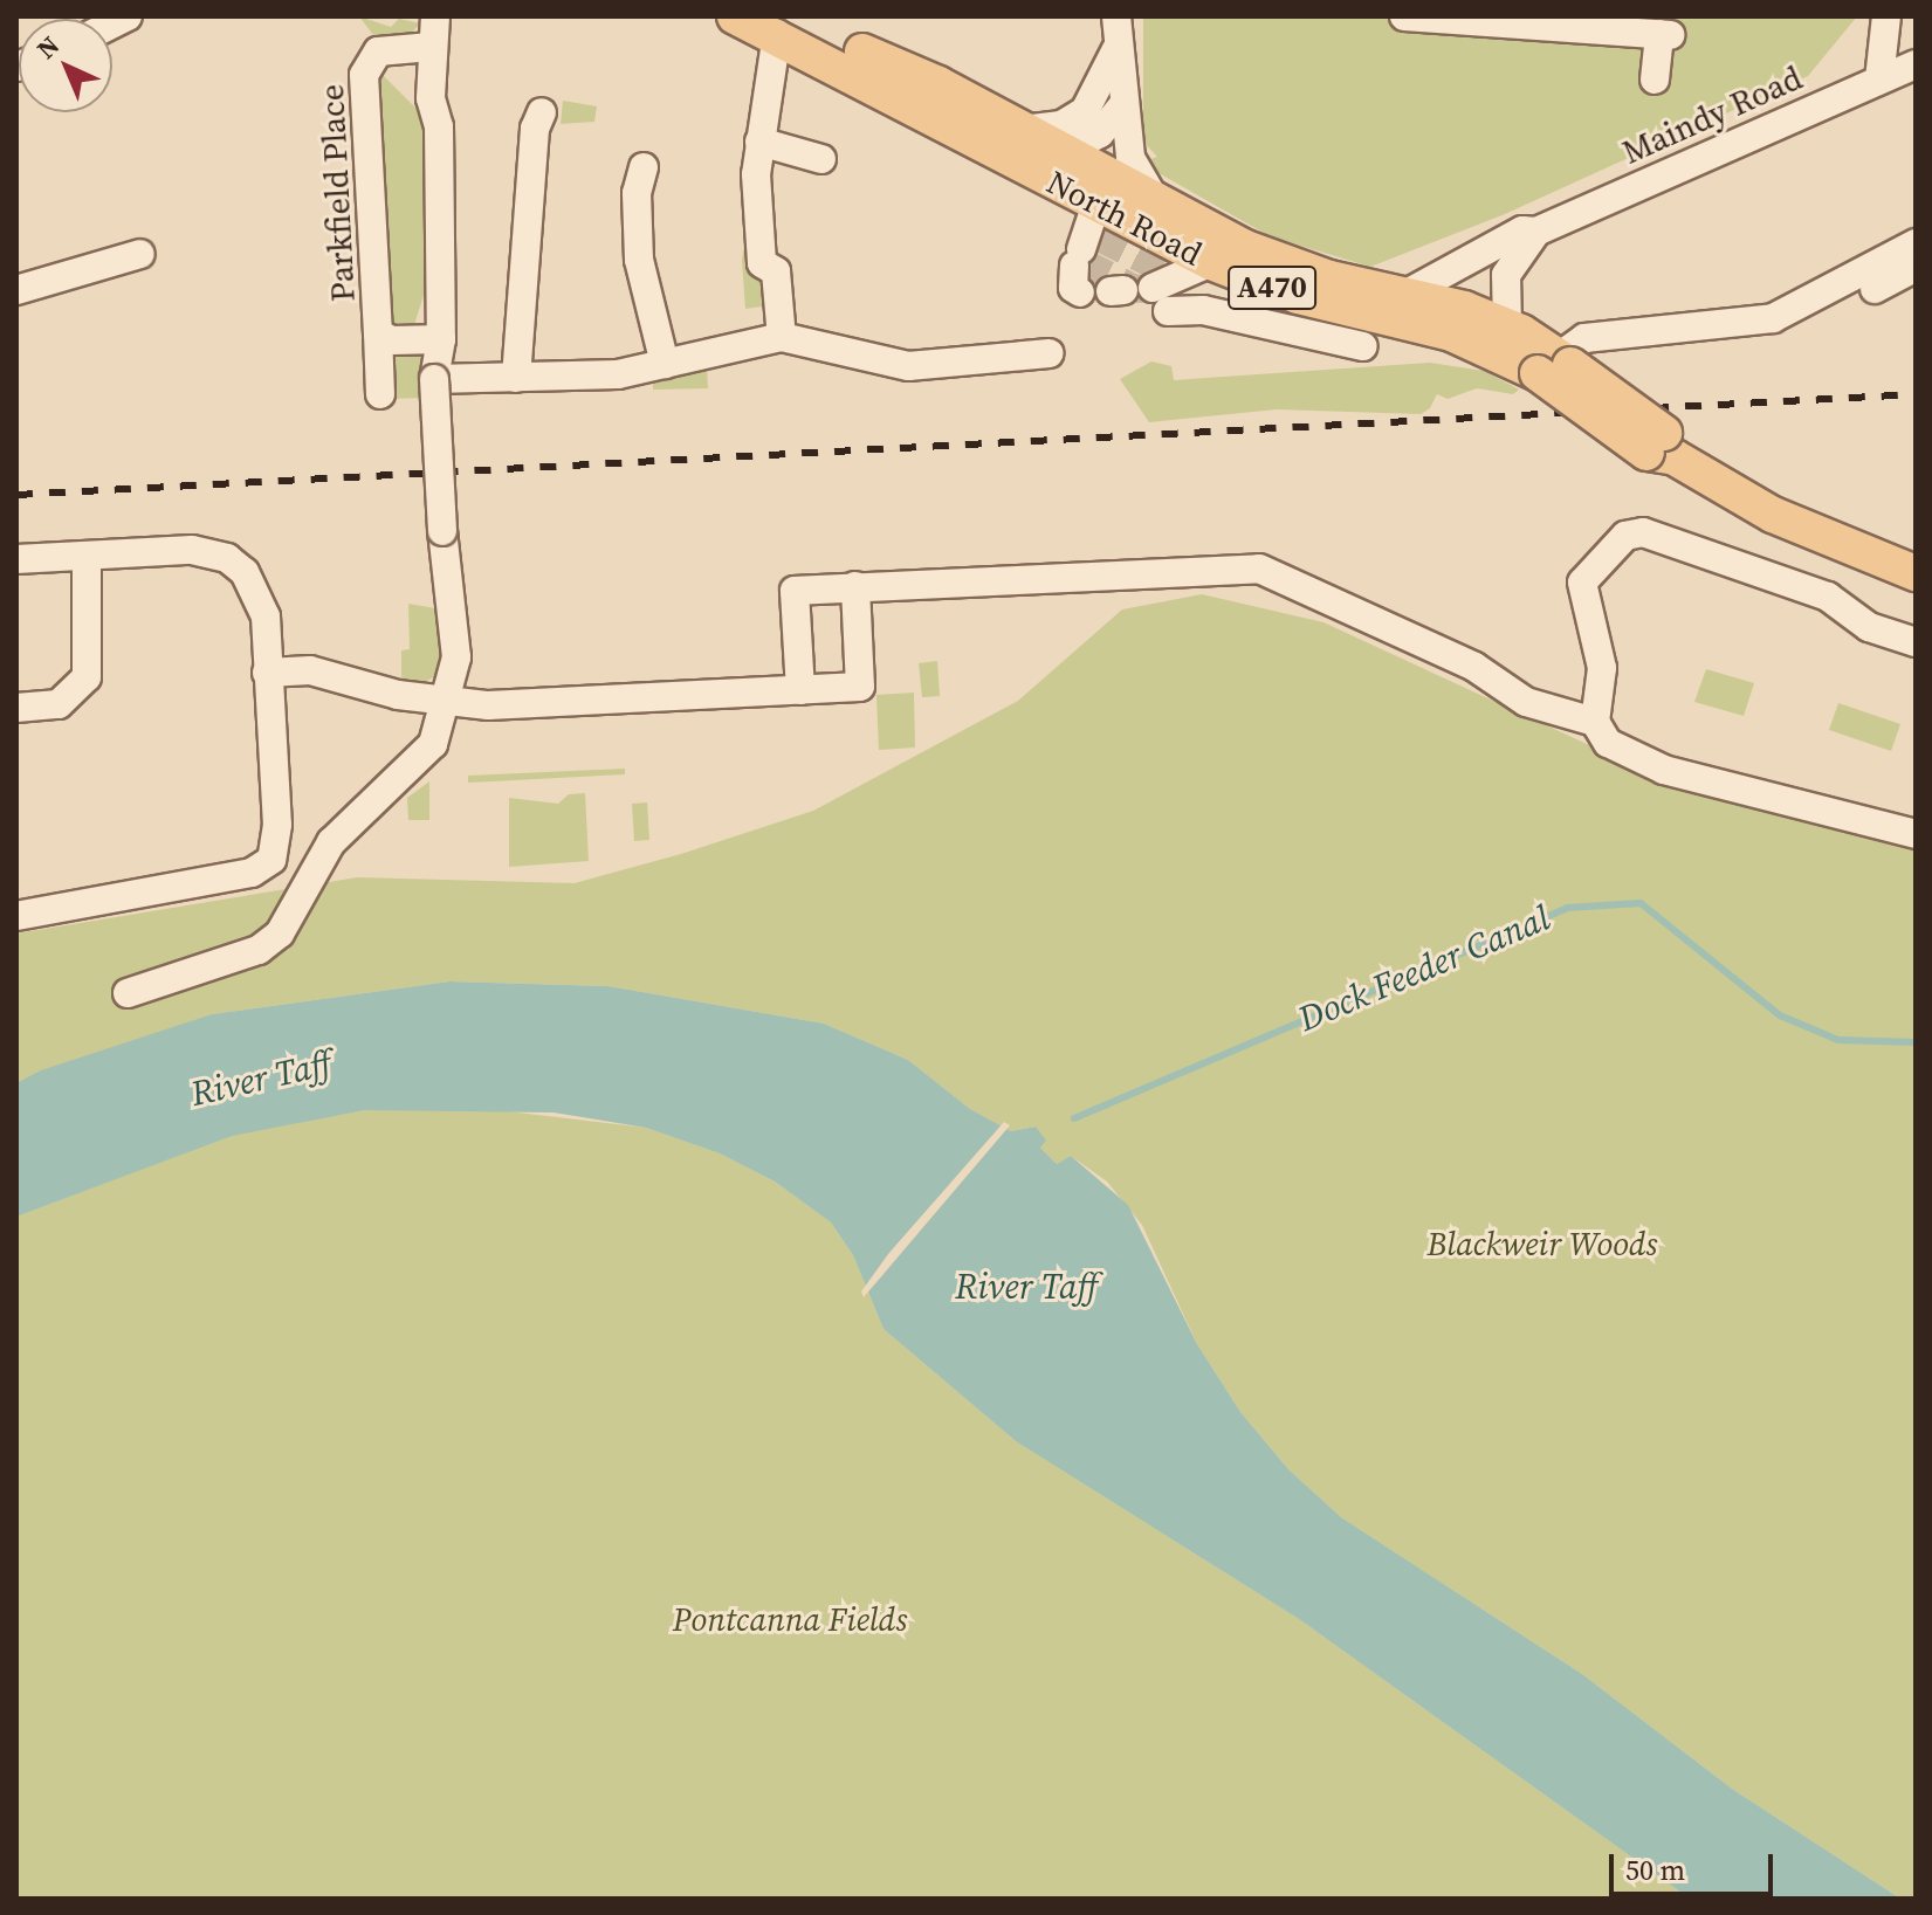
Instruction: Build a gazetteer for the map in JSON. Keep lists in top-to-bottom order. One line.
{"streets":{"main road":["North Road","A470"],"street":["Maindy Road","Parkfield Place"]},"crossings":[["Maindy Road","North Road"]],"water":["Dock Feeder Canal","River Taff"],"parks":["Blackweir Woods","Pontcanna Fields"],"scale_bar":"50 m","north":"top left"}
